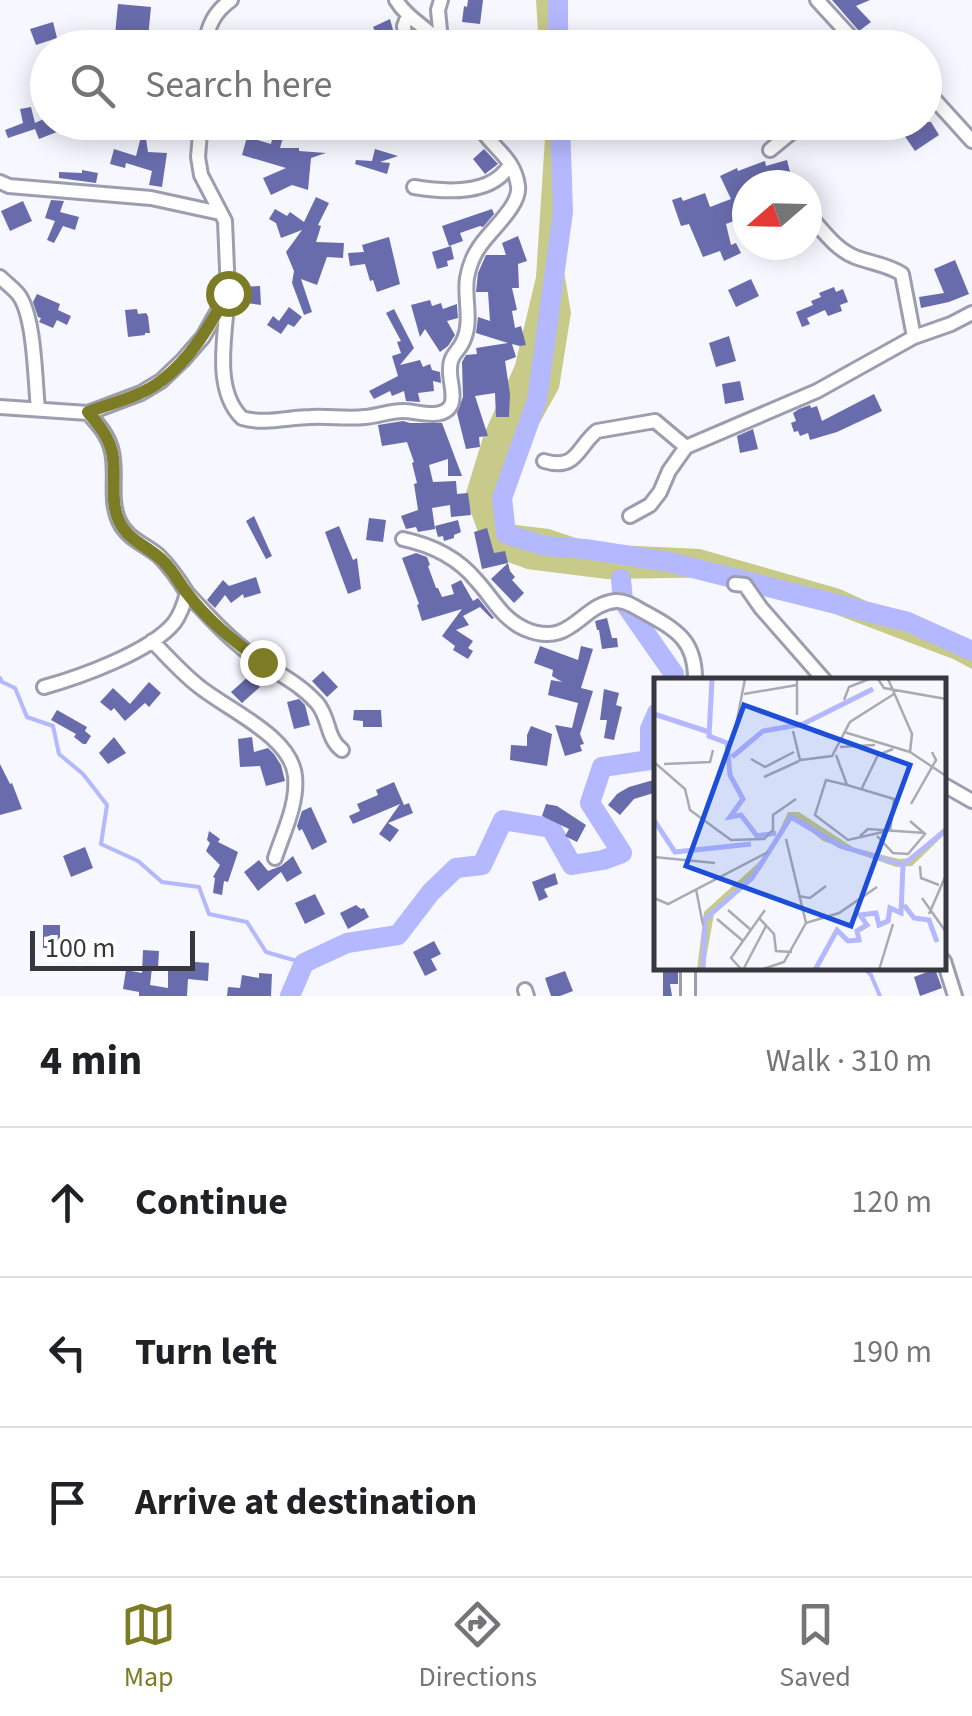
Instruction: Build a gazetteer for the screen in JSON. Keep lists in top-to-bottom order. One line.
{"scale_bar":"100 m","north":"left","page":{"search":"Search here","scale":"100 m","heading":["4 min","Walk · 310 m"],"list":[["Continue","120 m"],["Turn left","190 m"],"Arrive at destination"],"nav":["Map","Directions","Saved"]}}
